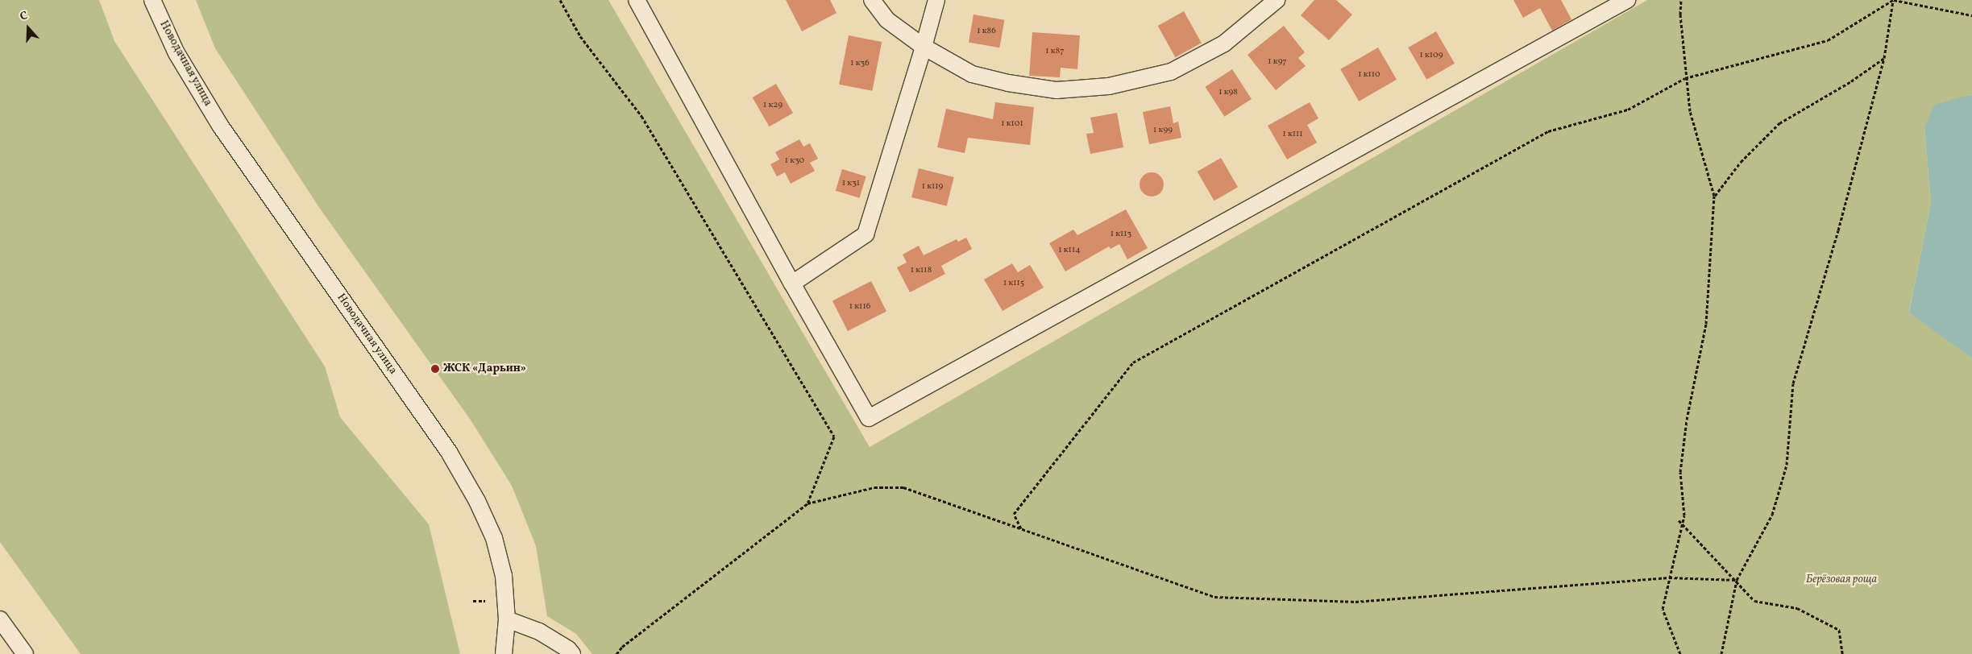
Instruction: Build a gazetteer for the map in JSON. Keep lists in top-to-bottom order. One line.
{"streets":{"street":["Новодачная улица"]},"parks":["Берёзовая роща"],"places":["ЖСК «Дарьин»"],"house_numbers":["1 к86","1 к87","1 к109","1 к97","1 к36","1 к110","1 к98","1 к29","1 к101","1 к99","1 к111","1 к30","1 к31","1 к119","1 к113","1 к114","1 к118","1 к115","1 к116"],"north":"top"}
